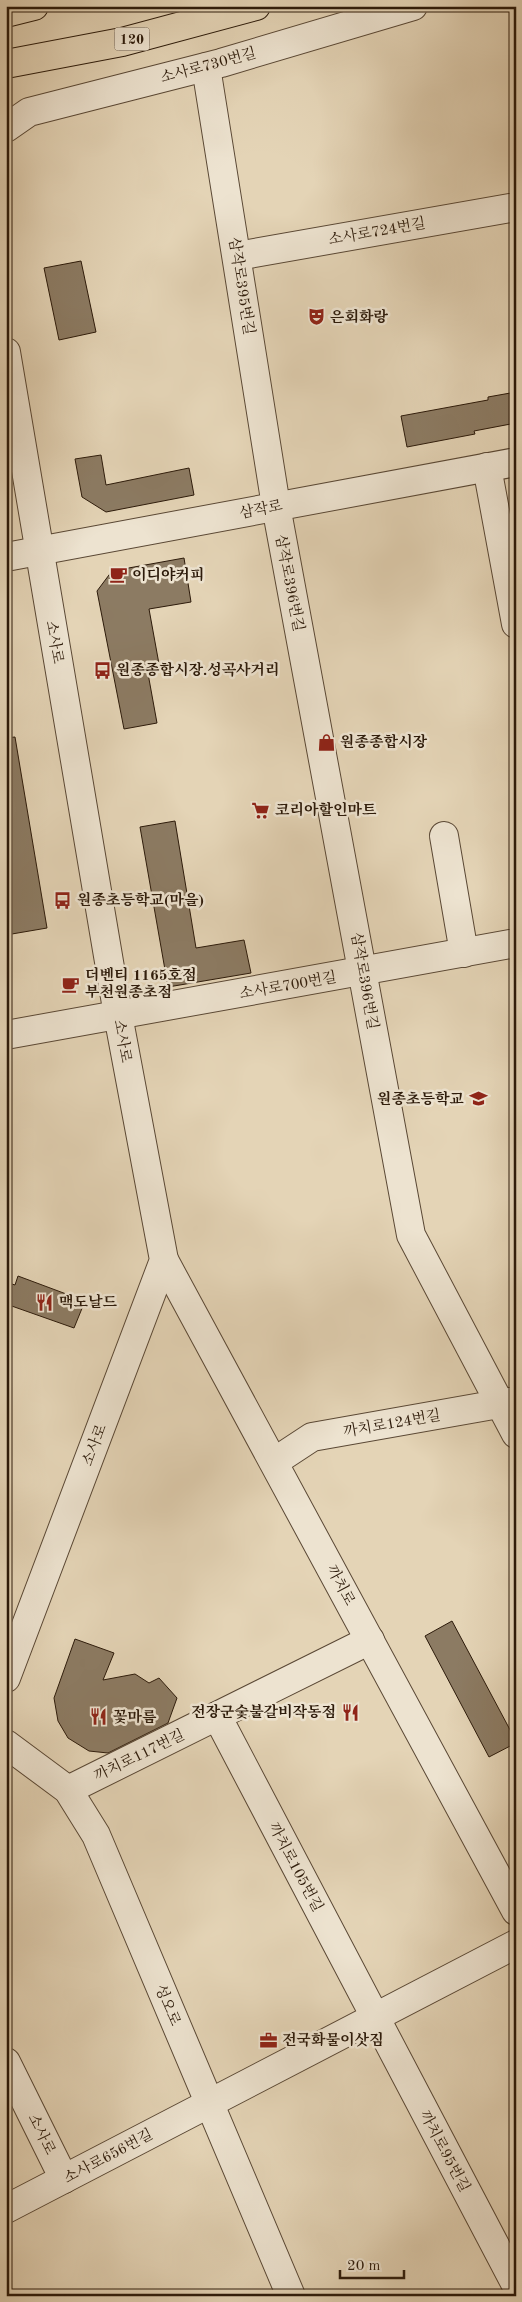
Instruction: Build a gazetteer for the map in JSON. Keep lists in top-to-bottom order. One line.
{"streets":{"highway":["120"],"street":["소사로730번길","소사로724번길","삼작로395번길","삼작로","삼작로396번길","소사로","소사로700번길","까치로124번길","까치로","까치로117번길","까치로105번길","성오로","까치로95번길","소사로656번길"]},"crossings":[["소사로730번길","삼작로395번길"],["소사로724번길","삼작로395번길"],["삼작로395번길","삼작로"],["삼작로395번길","삼작로396번길"],["삼작로","삼작로396번길"],["삼작로","소사로"],["삼작로396번길","소사로700번길"],["삼작로396번길","까치로124번길"],["소사로","소사로700번길"],["소사로","까치로"],["소사로","소사로656번길"],["까치로124번길","까치로"],["까치로","까치로117번길"],["까치로117번길","까치로105번길"],["까치로117번길","성오로"],["까치로105번길","까치로95번길"],["성오로","소사로656번길"]],"places":{"theatre":["은회화랑"],"cafe":["이디야커피","더벤티 1165호점 부천원종초점"],"bus stop":["원종종합시장.성곡사거리","원종초등학교(마을)"],"shop":["원종종합시장"],"supermarket":["코리아할인마트"],"school or university":["원종초등학교"],"restaurant":["맥도날드","전장군숯불갈비작동점","꽃마름"],"office":["전국화물이삿짐"]},"scale_bar":"20 m"}
